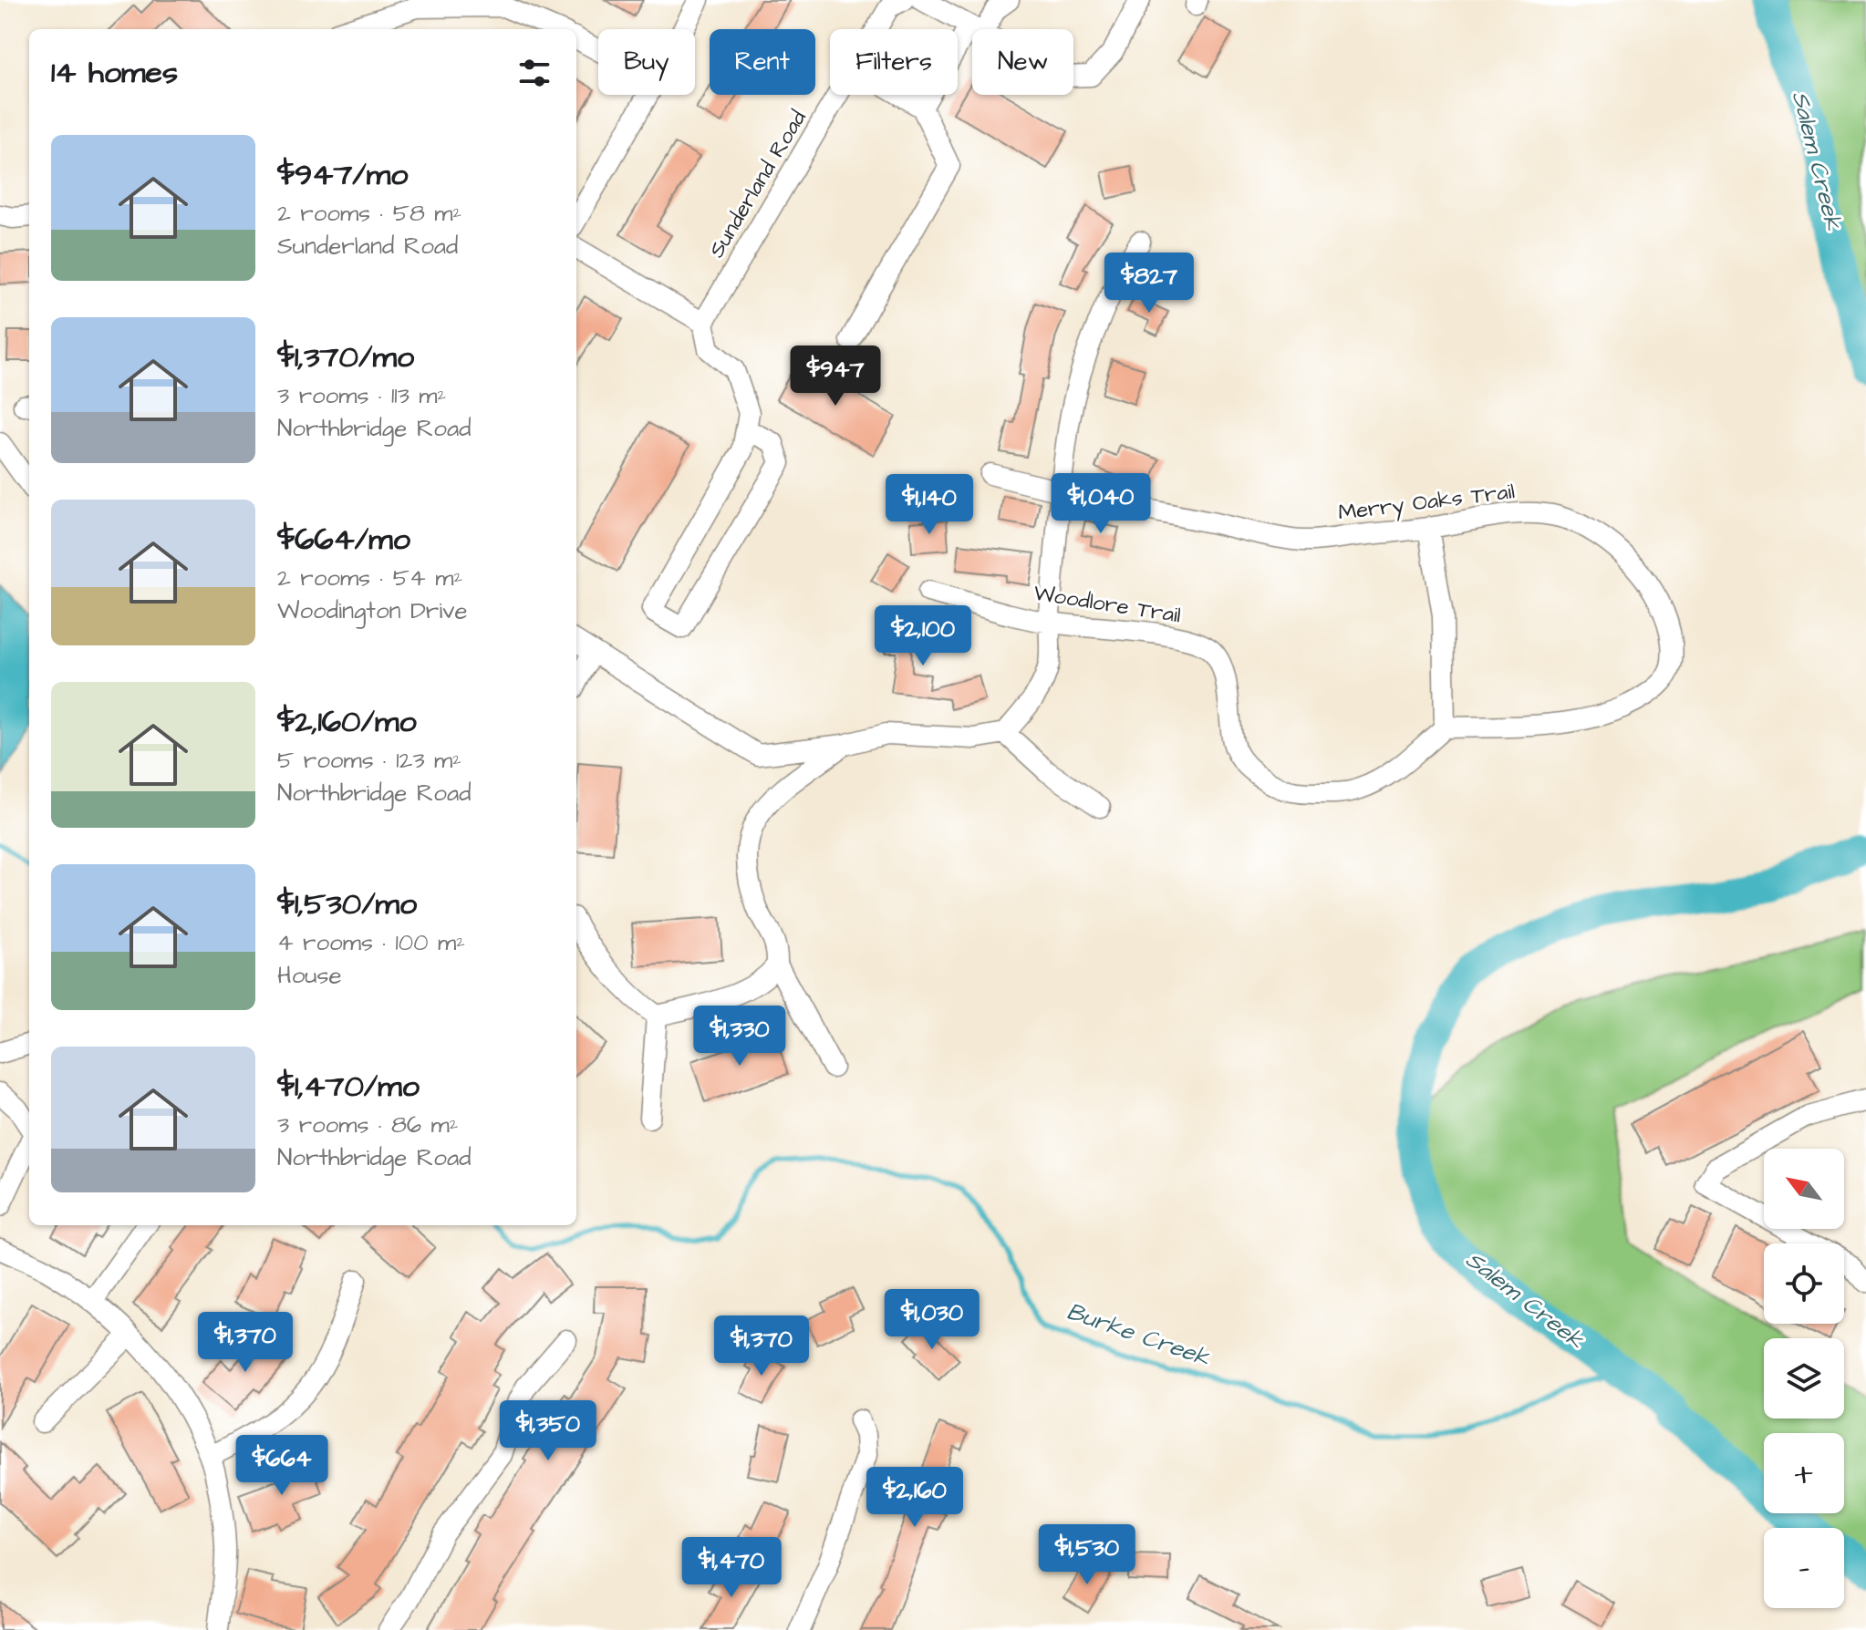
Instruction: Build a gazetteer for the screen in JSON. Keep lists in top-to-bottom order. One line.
{"streets":{"street":["Sunderland Road","Merry Oaks Trail","Woodlore Trail"]},"crossings":[["Merry Oaks Trail","Woodlore Trail"]],"water":["Salem Creek","Burke Creek"],"north":"top left","page":{"chip":["Buy","Rent","Filters","New"],"heading":"14 homes","list":[{"name":"$947/mo","note":"2 rooms · 58 m² · Sunderland Road"},{"name":"$1,370/mo","note":"3 rooms · 113 m² · Northbridge Road"},{"name":"$664/mo","note":"2 rooms · 54 m² · Woodington Drive"},{"name":"$2,160/mo","note":"5 rooms · 123 m² · Northbridge Road"},{"name":"$1,530/mo","note":"4 rooms · 100 m² · House"},{"name":"$1,470/mo","note":"3 rooms · 86 m² · Northbridge Road"}],"price":["$827","$947","$1,040","$1,140","$2,100","$1,330","$1,030","$1,370","$1,370","$1,350","$664","$2,160","$1,530","$1,470"],"map_buttons":["+","−"]}}
